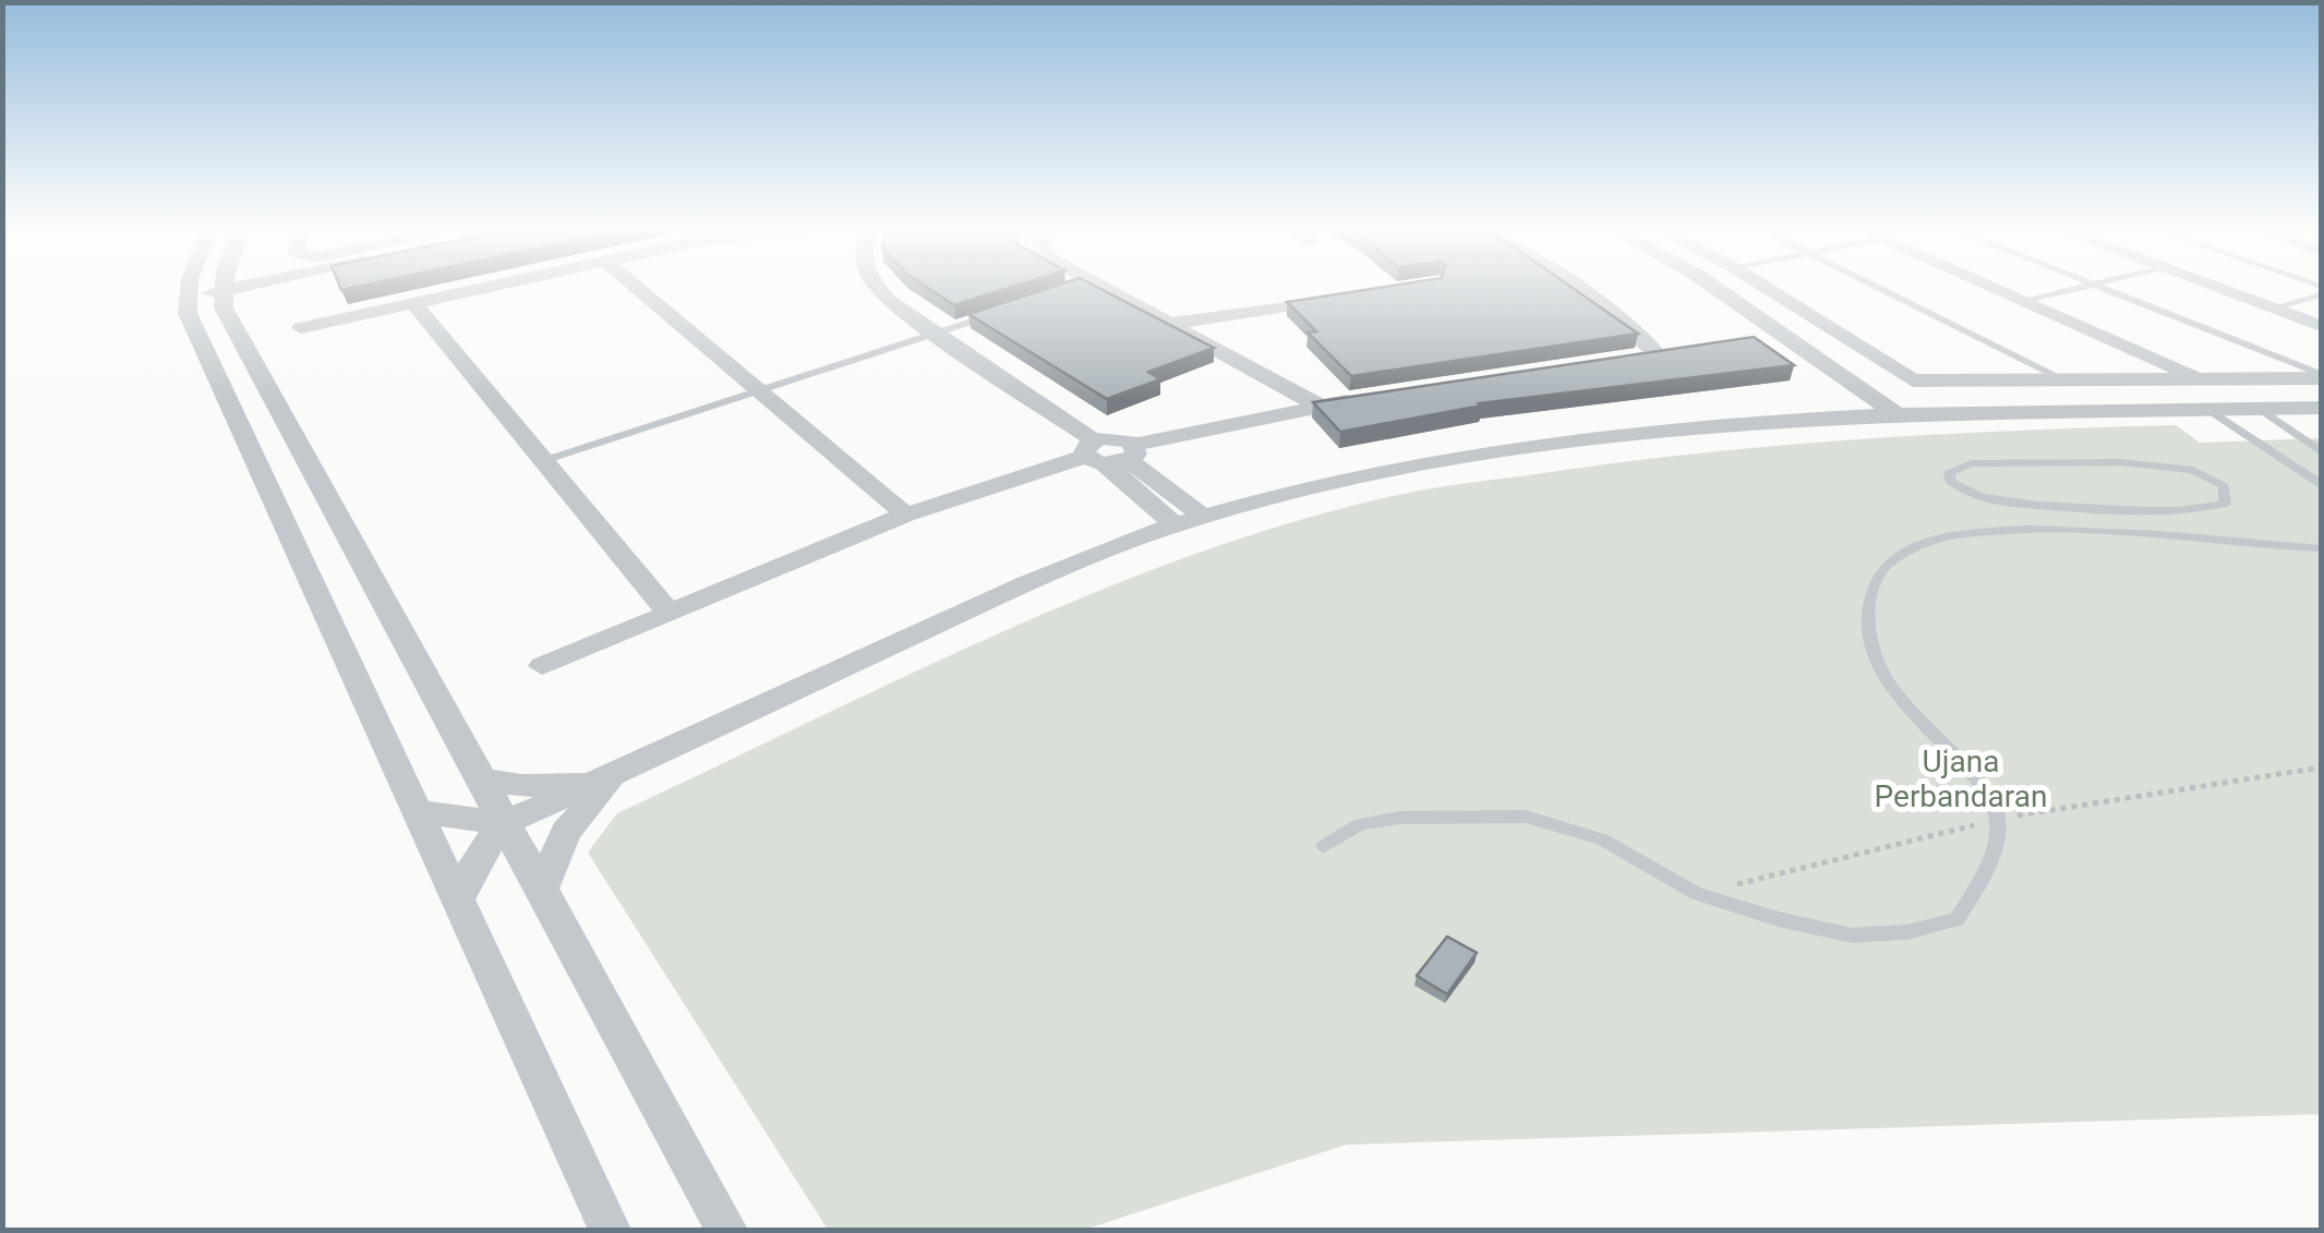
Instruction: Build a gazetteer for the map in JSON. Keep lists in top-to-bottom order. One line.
{"parks":["Ujana Perbandaran"]}
